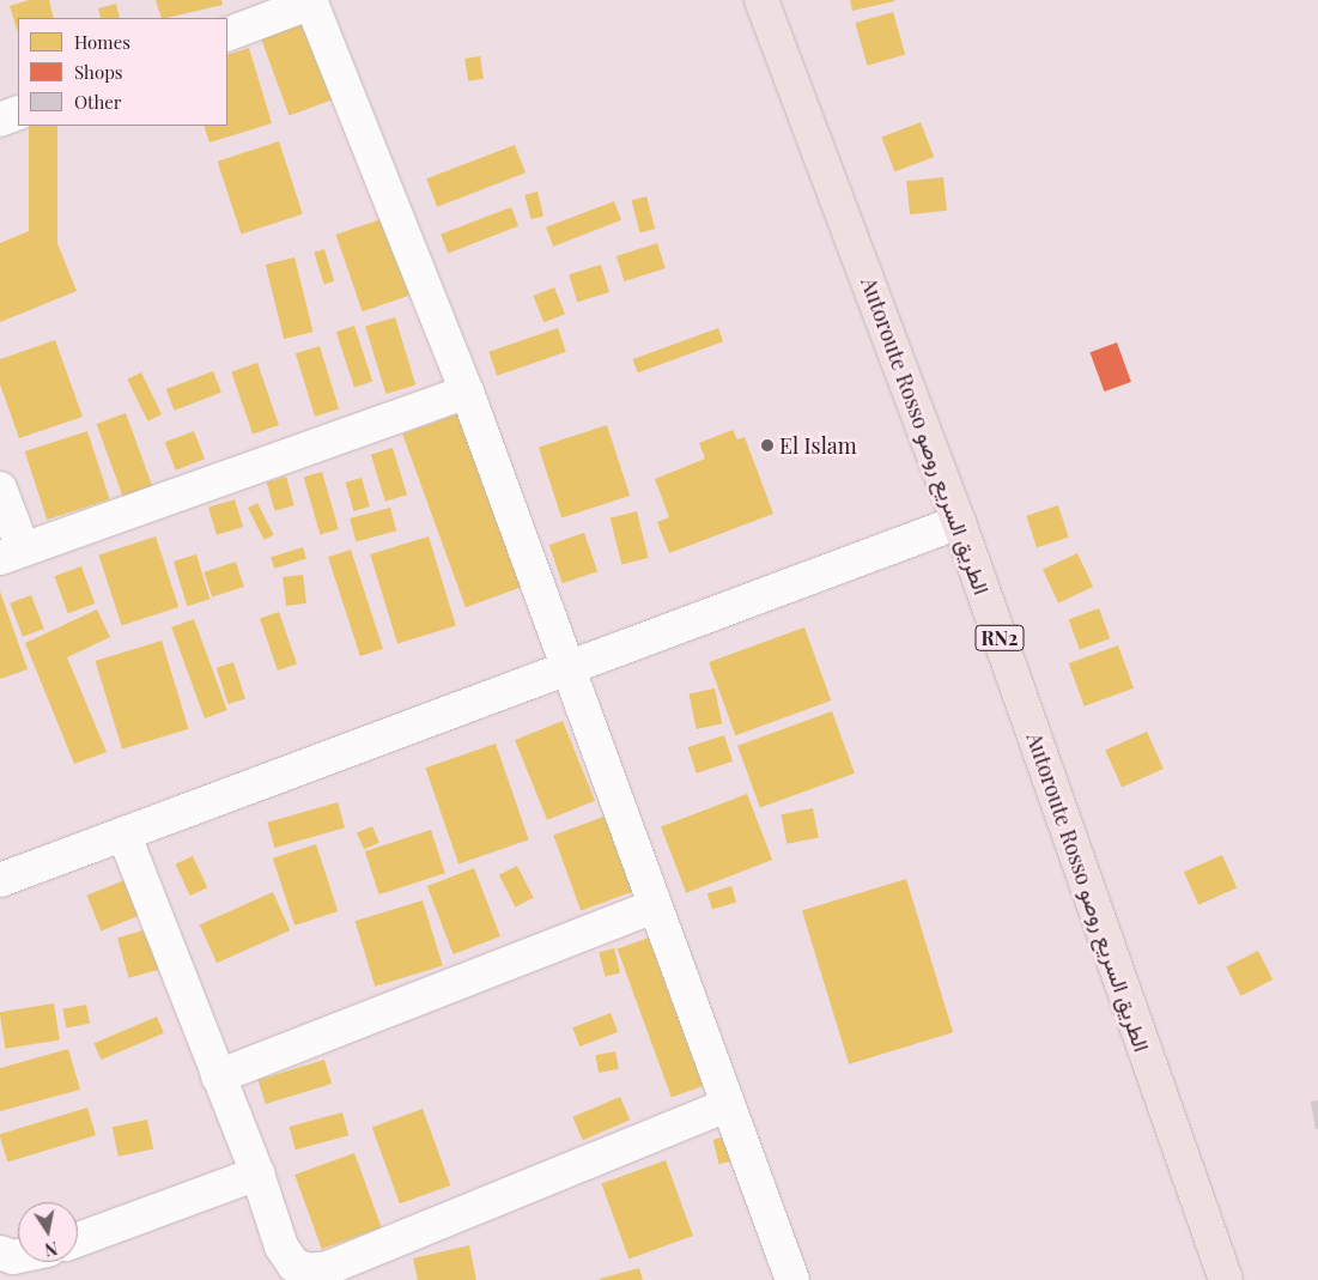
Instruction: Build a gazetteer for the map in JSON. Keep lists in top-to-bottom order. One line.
{"streets":{"highway":["Autoroute Rosso الطريق السريع روصو","RN2"]},"places":["El Islam"],"legend":["Homes","Shops","Other"],"north":"bottom"}
